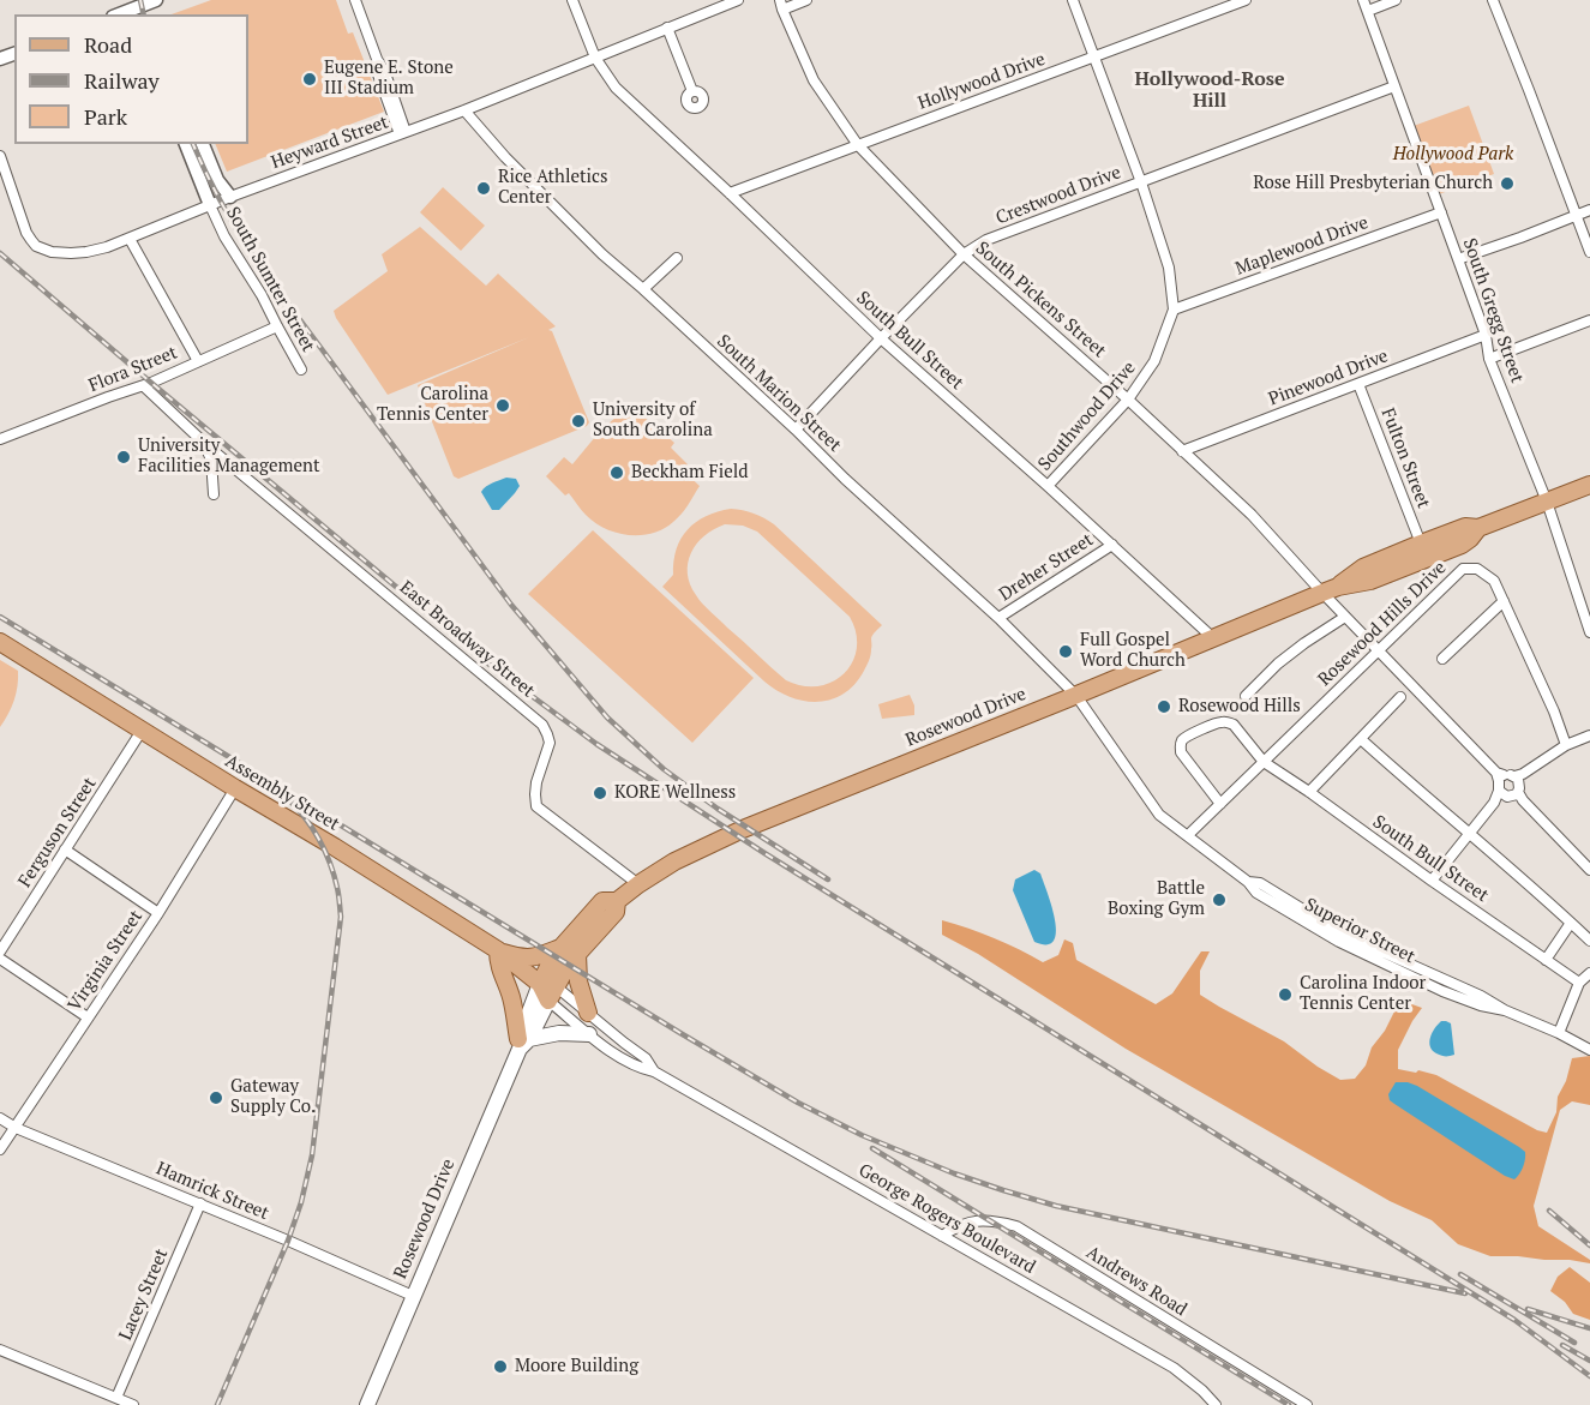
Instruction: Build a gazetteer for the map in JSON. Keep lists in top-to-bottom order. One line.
{"streets":{"main road":["Rosewood Drive","Assembly Street"],"street":["Hollywood Drive","Heyward Street","Crestwood Drive","Maplewood Drive","South Sumter Street","South Pickens Street","South Gregg Street","South Bull Street","Flora Street","Pinewood Drive","South Marion Street","Southwood Drive","Fulton Street","Dreher Street","Rosewood Hills Drive","East Broadway Street","Ferguson Street","Superior Street","Virginia Street","Hamrick Street","George Rogers Boulevard","Andrews Road","Lacey Street"]},"crossings":[["Hollywood Drive","South Pickens Street"],["Hollywood Drive","South Bull Street"],["Hollywood Drive","Southwood Drive"],["Heyward Street","South Sumter Street"],["Heyward Street","South Bull Street"],["Heyward Street","South Marion Street"],["Crestwood Drive","South Pickens Street"],["Crestwood Drive","South Gregg Street"],["Crestwood Drive","South Bull Street"],["Crestwood Drive","South Marion Street"],["Crestwood Drive","Southwood Drive"],["Maplewood Drive","South Gregg Street"],["Maplewood Drive","Southwood Drive"],["South Sumter Street","Flora Street"],["South Pickens Street","Pinewood Drive"],["South Pickens Street","Southwood Drive"],["South Pickens Street","Rosewood Drive"],["South Gregg Street","Pinewood Drive"],["South Gregg Street","Rosewood Drive"],["South Bull Street","Southwood Drive"],["South Bull Street","Dreher Street"],["South Bull Street","Rosewood Hills Drive"],["South Bull Street","Rosewood Drive"],["Flora Street","East Broadway Street"],["Pinewood Drive","Fulton Street"],["South Marion Street","Dreher Street"],["South Marion Street","Rosewood Drive"],["South Marion Street","Superior Street"],["Fulton Street","Rosewood Drive"],["Rosewood Hills Drive","Superior Street"],["East Broadway Street","Rosewood Drive"],["Rosewood Drive","Assembly Street"],["Rosewood Drive","Superior Street"],["Rosewood Drive","Hamrick Street"],["Rosewood Drive","George Rogers Boulevard"],["Assembly Street","Ferguson Street"],["Assembly Street","Virginia Street"],["Assembly Street","George Rogers Boulevard"],["Virginia Street","Hamrick Street"],["Hamrick Street","Lacey Street"],["George Rogers Boulevard","Andrews Road"]],"districts":["Hollywood-Rose Hill"],"parks":["Hollywood Park"],"places":["Eugene E. Stone III Stadium","Rose Hill Presbyterian Church","Rice Athletics Center","Carolina Tennis Center","University of South Carolina","University Facilities Management","Beckham Field","Full Gospel Word Church","Rosewood Hills","KORE Wellness","Battle Boxing Gym","Carolina Indoor Tennis Center","Gateway Supply Co.","Moore Building"],"legend":["Road","Railway","Park"]}
